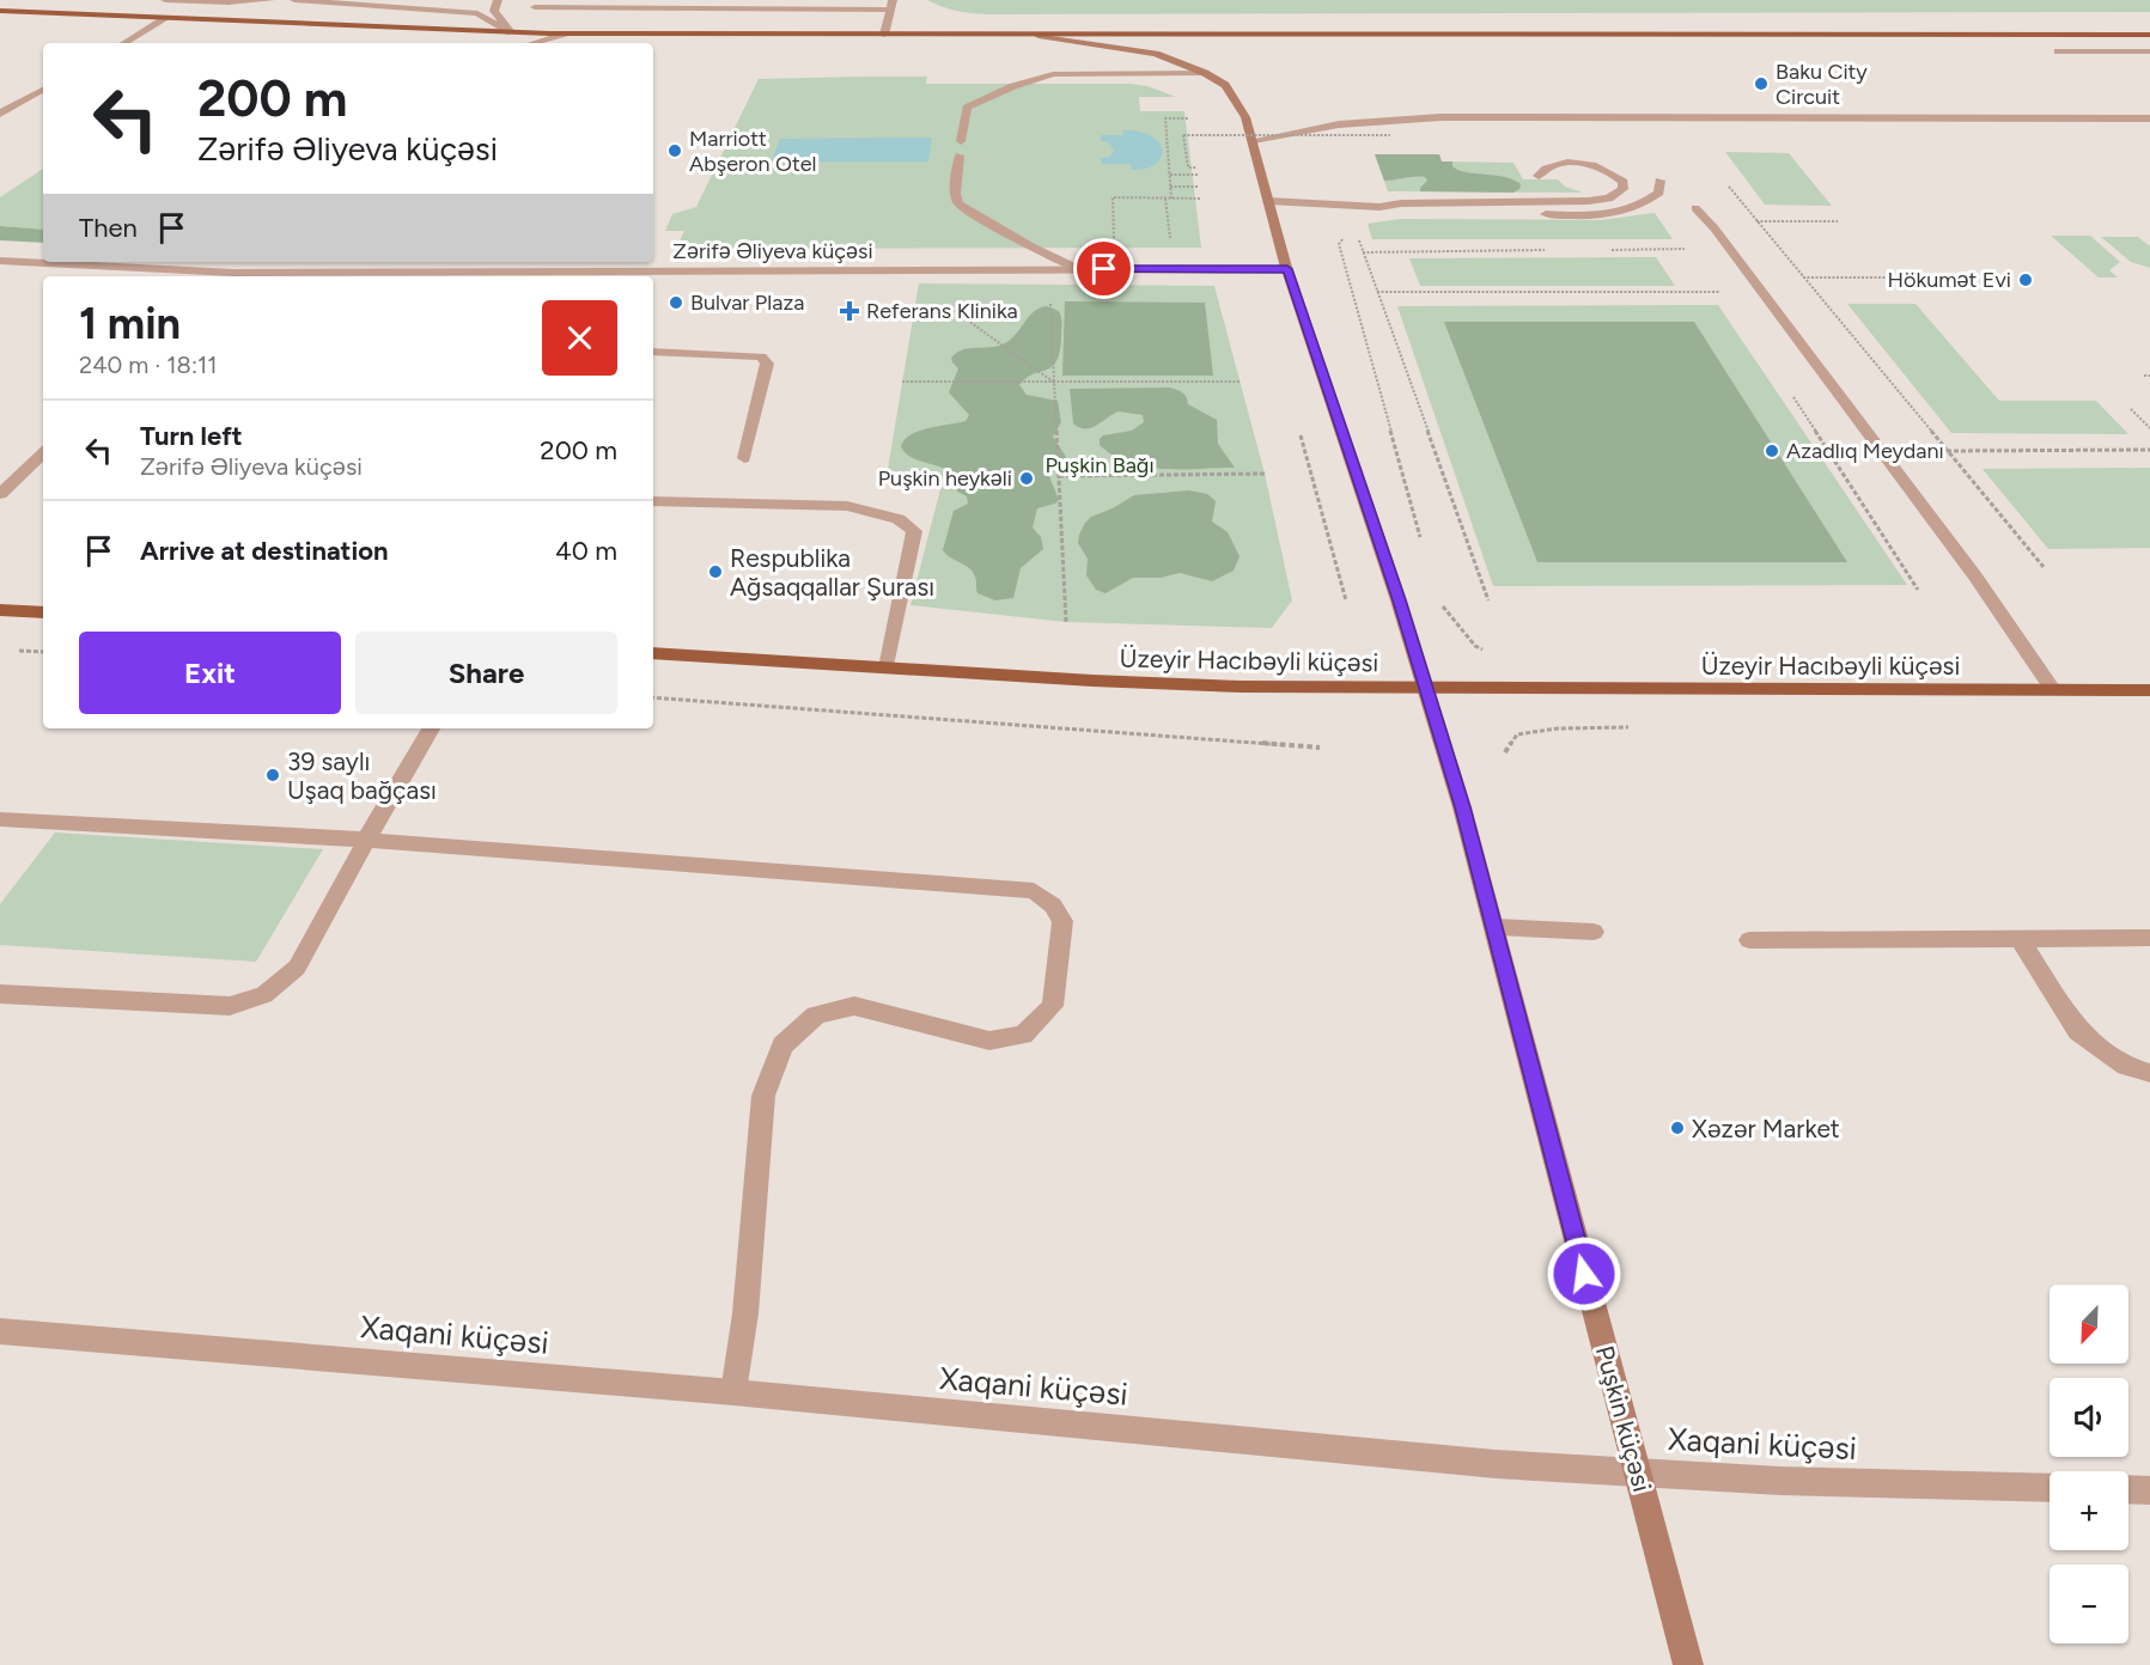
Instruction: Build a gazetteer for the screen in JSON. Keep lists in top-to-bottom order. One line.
{"streets":{"highway":["Üzeyir Hacıbəyli küçəsi"],"main road":["Puşkin küçəsi"],"street":["Zərifə Əliyeva küçəsi","Xaqani küçəsi"]},"crossings":[["Zərifə Əliyeva küçəsi","Puşkin küçəsi"],["Üzeyir Hacıbəyli küçəsi","Puşkin küçəsi"],["Xaqani küçəsi","Puşkin küçəsi"]],"parks":["Puşkin Bağı"],"places":{"other":["Baku City Circuit","Marriott Abşeron Otel","Hökumət Evi","Bulvar Plaza","Azadlıq Meydanı","Puşkin heykəli","Respublika Ağsaqqallar Şurası","39 saylı Uşaq bağçası","Xəzər Market"],"health":["Referans Klinika"]},"north":"bottom left","page":{"turn":["200 m","Zərifə Əliyeva küçəsi"],"then":"Then","heading":["1 min","240 m · 18:11"],"list":[{"name":"Turn left","note":"Zərifə Əliyeva küçəsi","value":"200 m"},{"name":"Arrive at destination","value":"40 m"}],"buttons":["Exit","Share"],"map_buttons":["+","−"]}}
